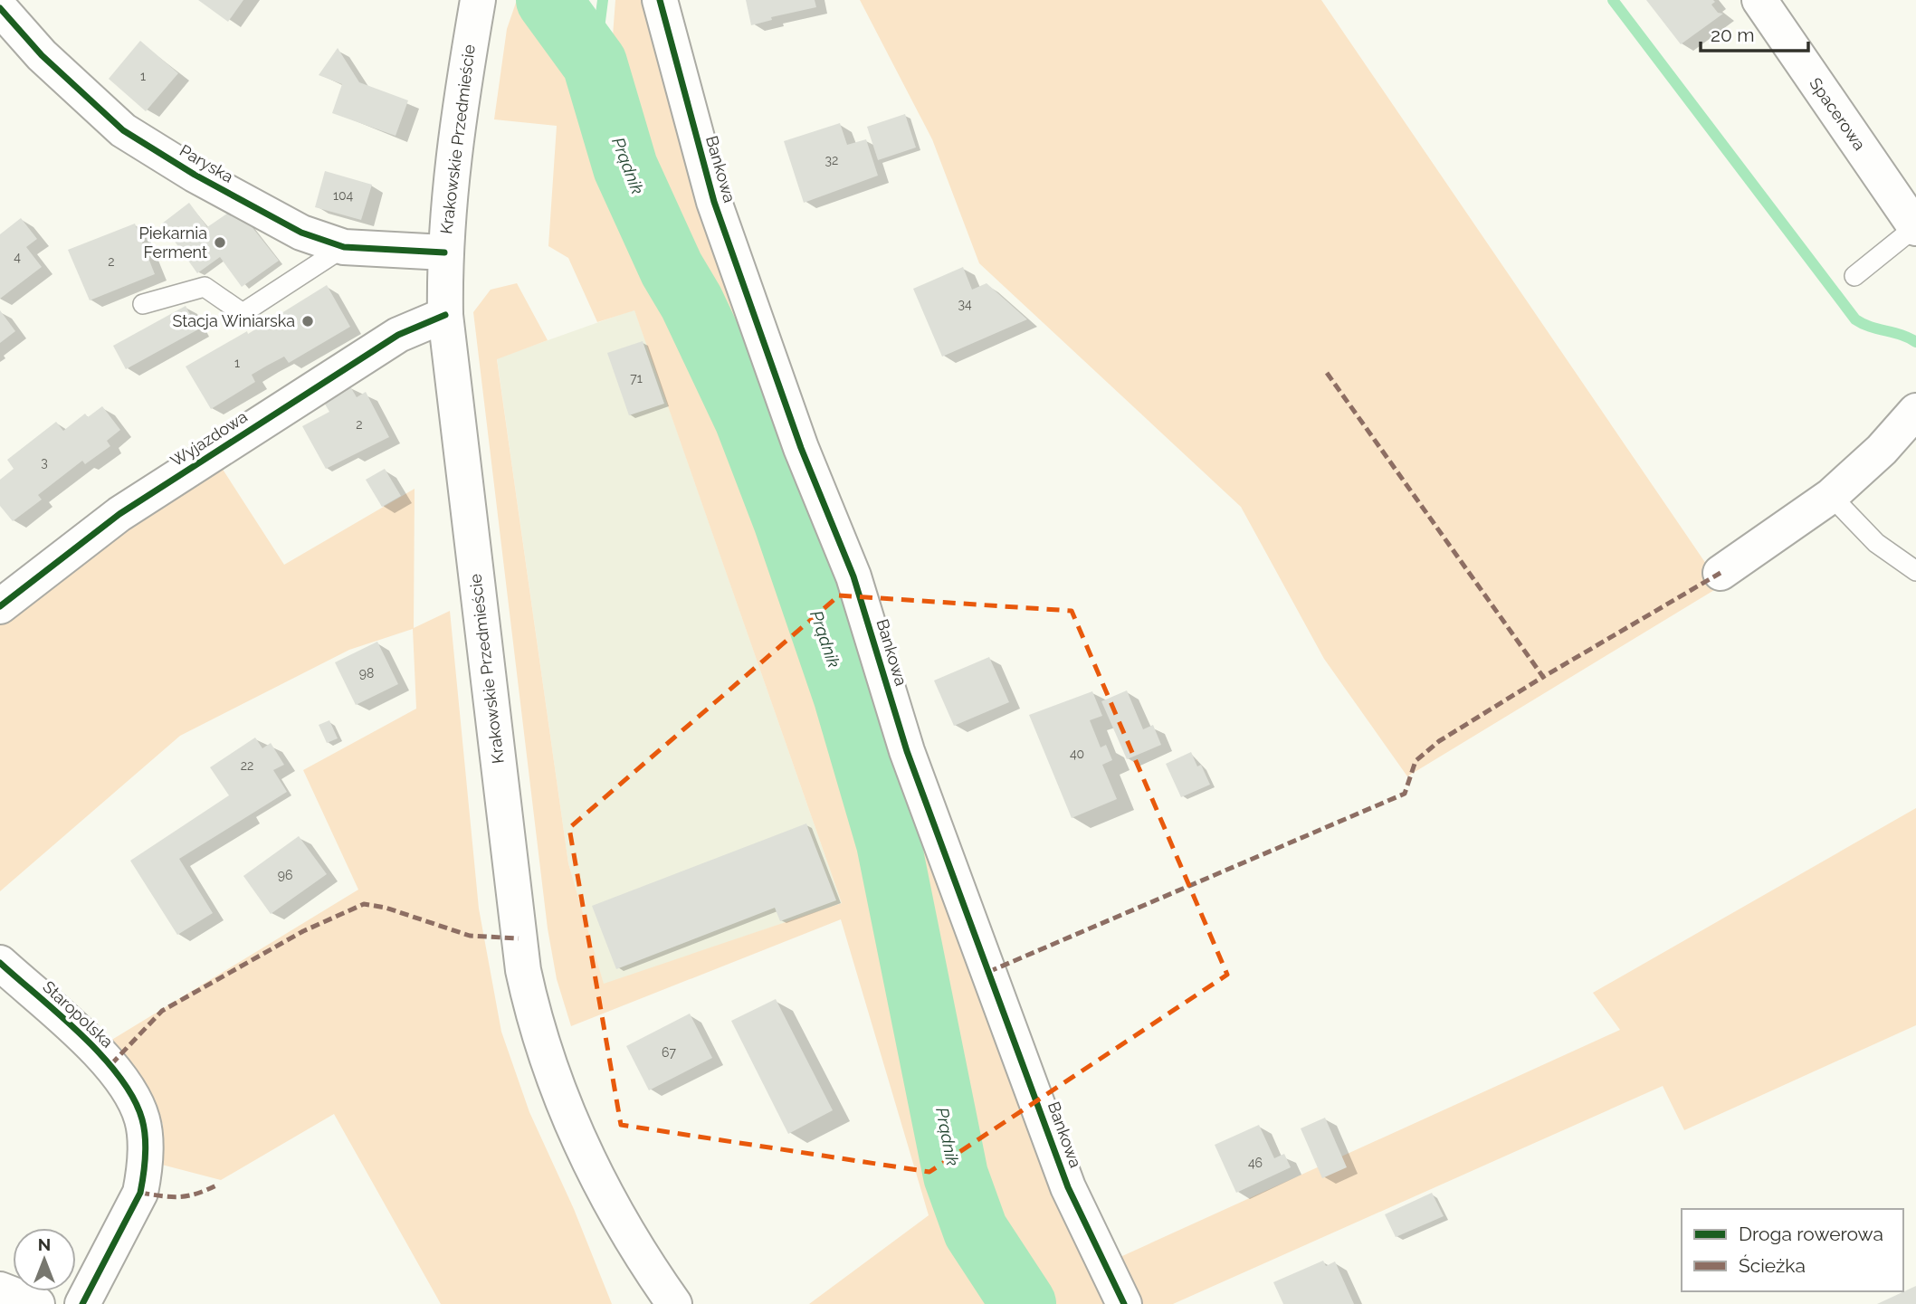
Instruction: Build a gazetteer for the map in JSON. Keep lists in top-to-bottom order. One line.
{"streets":{"street":["Spacerowa","Krakowskie Przedmieście","Paryska","Bankowa","Wyjazdowa","Staropolska"]},"crossings":[["Krakowskie Przedmieście","Paryska"],["Krakowskie Przedmieście","Wyjazdowa"]],"water":["Prądnik"],"places":["Piekarnia Ferment","Stacja Winiarska"],"house_numbers":["1","32","104","4","2","34","1","71","2","3","98","40","22","96","67","46"],"legend":["Droga rowerowa","Ścieżka"],"scale_bar":"20 m","north":"top"}
